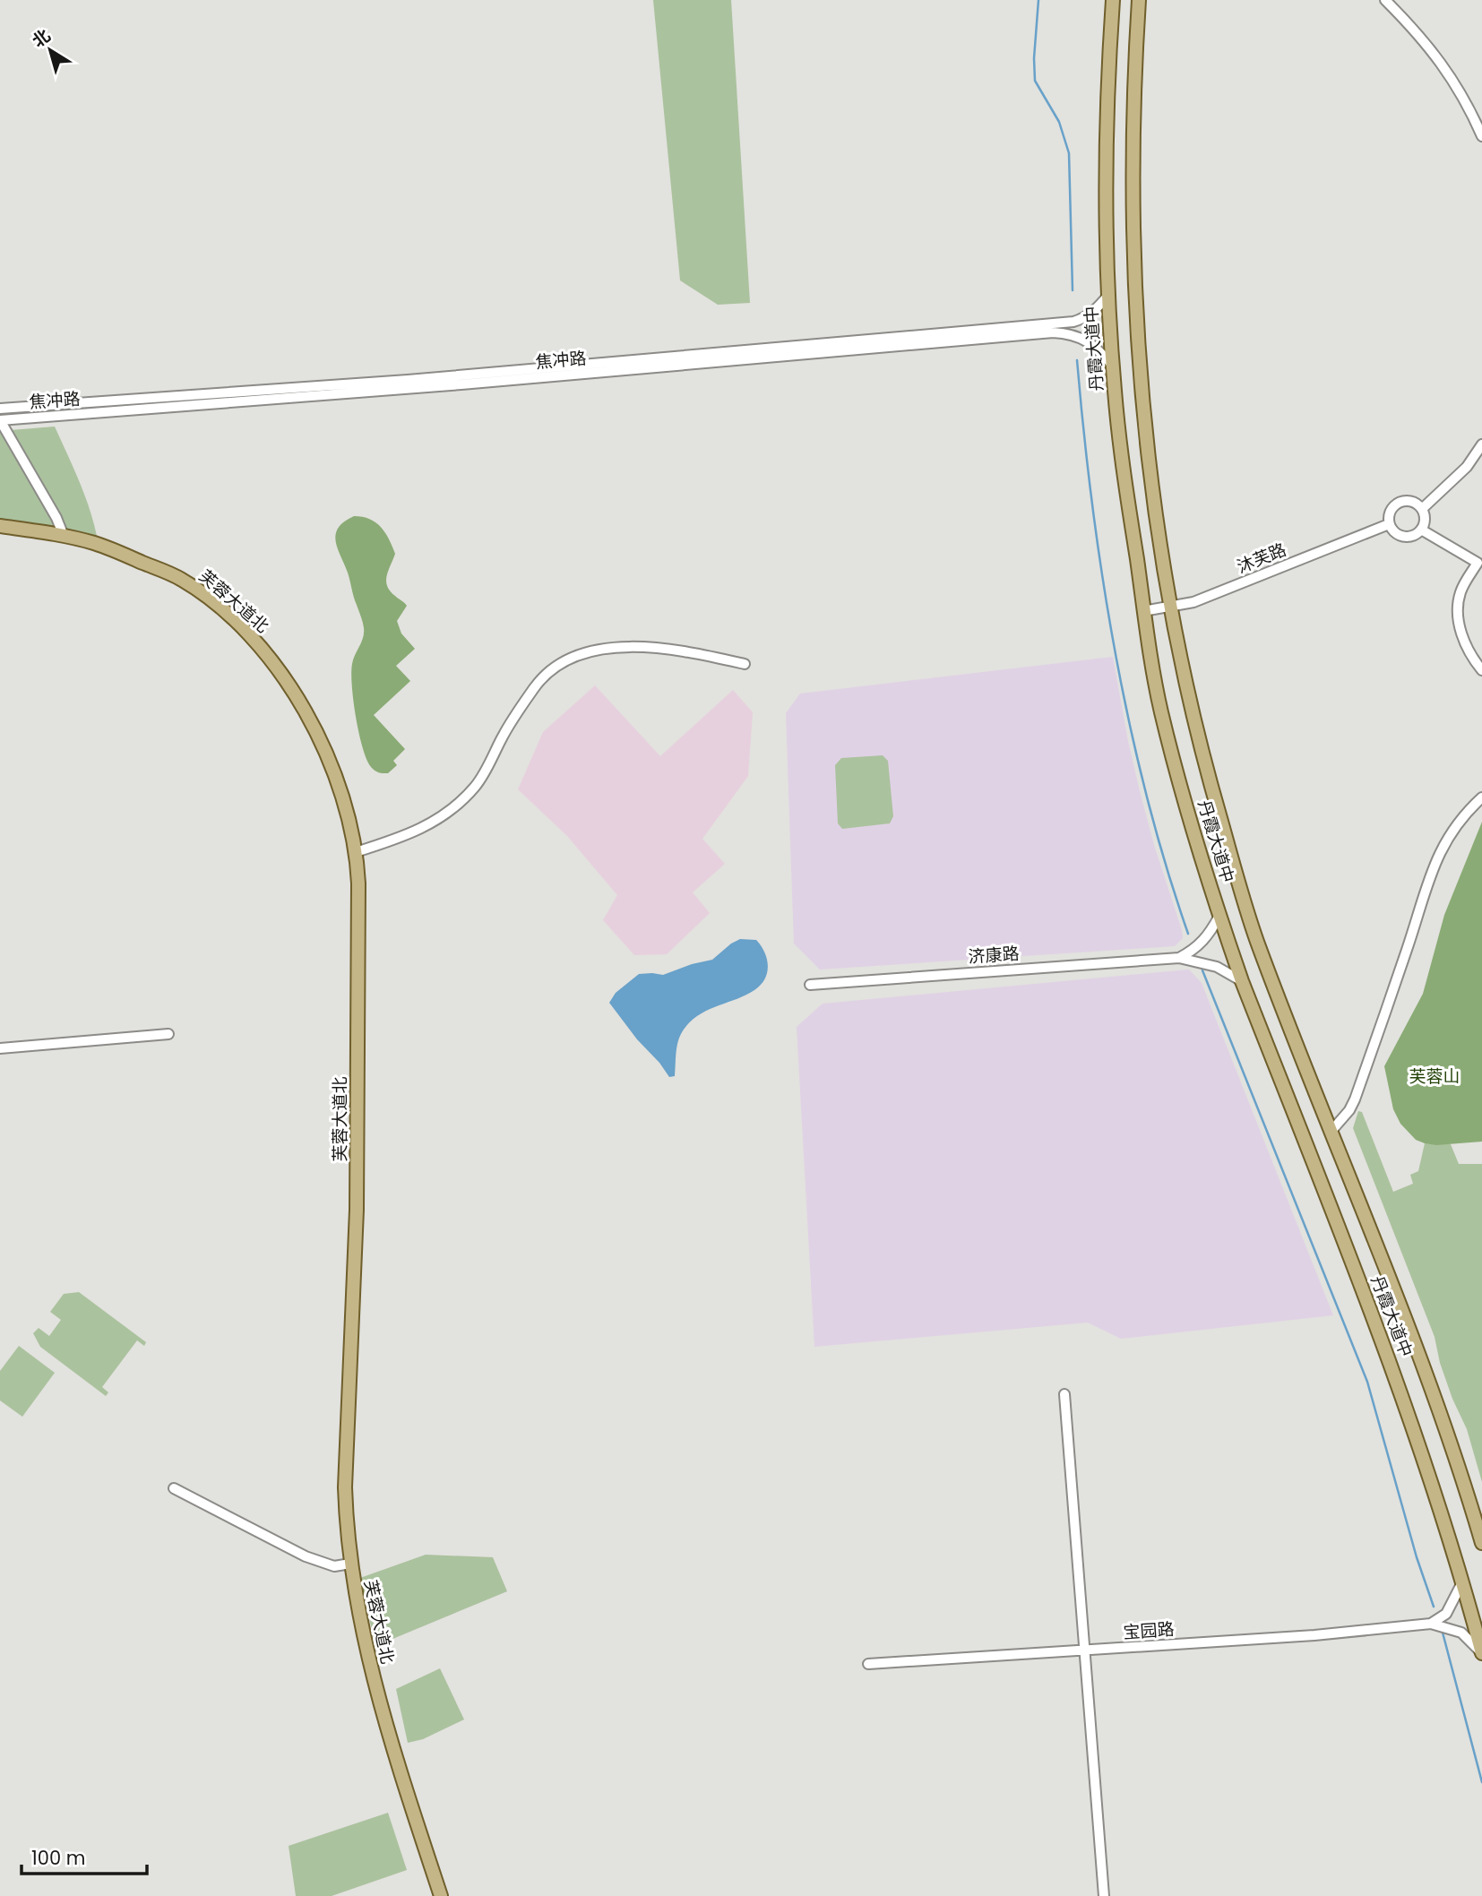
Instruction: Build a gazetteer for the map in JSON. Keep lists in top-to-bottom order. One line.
{"streets":{"main road":["丹霞大道中","芙蓉大道北"],"street":["焦冲路","沐芙路","济康路","宝园路"]},"crossings":[["丹霞大道中","焦冲路"],["丹霞大道中","沐芙路"],["丹霞大道中","济康路"],["丹霞大道中","宝园路"]],"parks":["芙蓉山"],"scale_bar":"100 m","north":"top left"}
